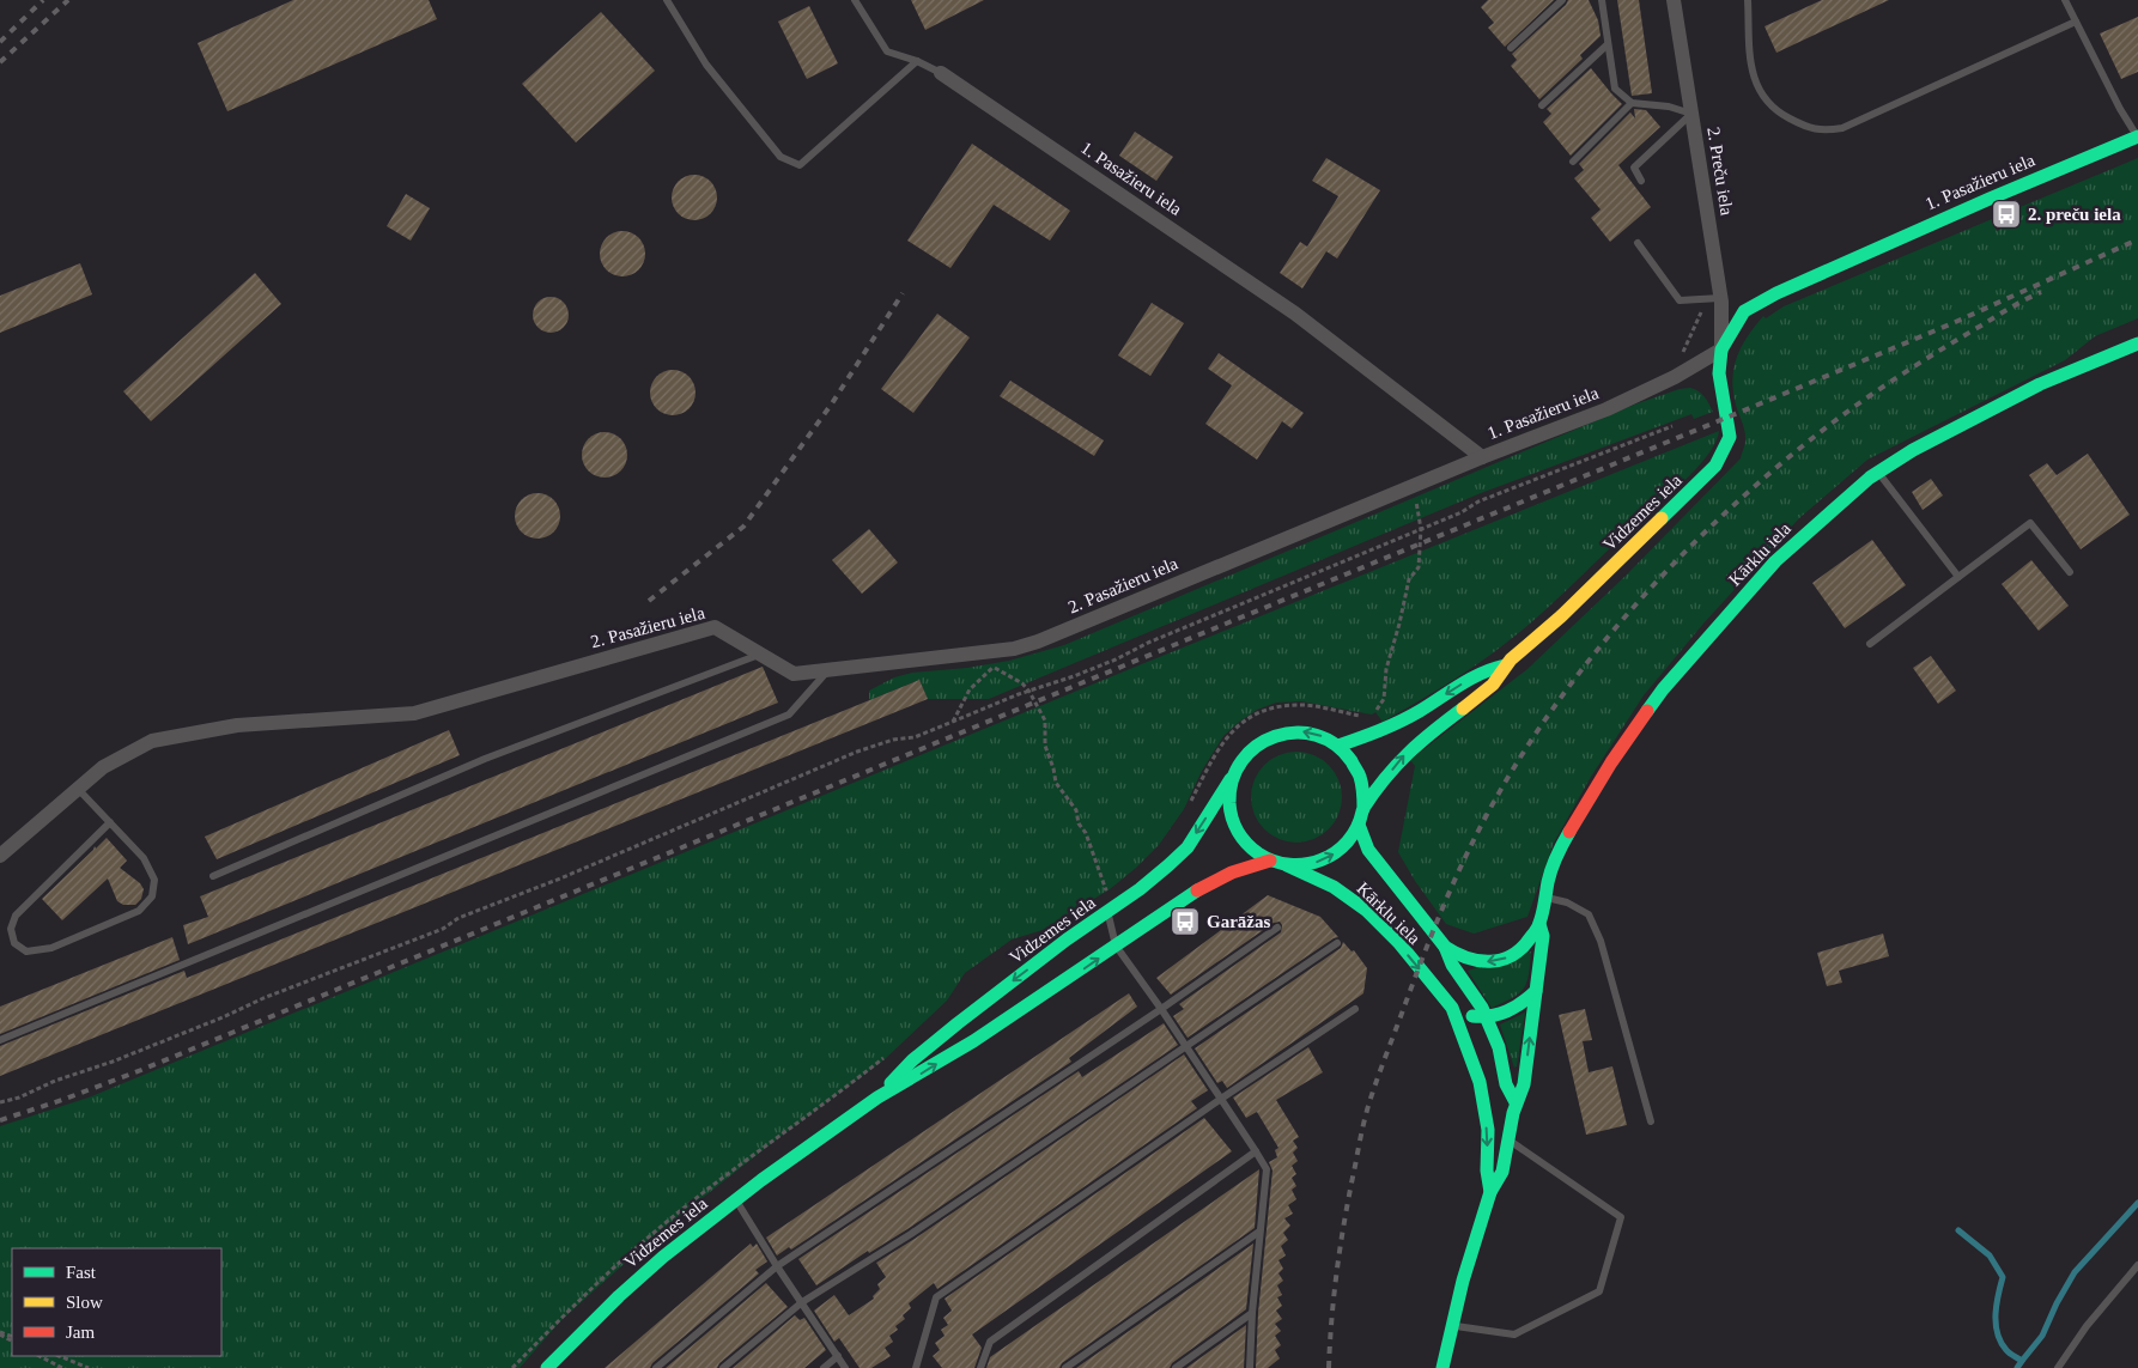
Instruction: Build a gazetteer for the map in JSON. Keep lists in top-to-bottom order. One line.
{"streets":{"street":["2. Preču iela","1. Pasažieru iela","Vidzemes iela","Kārklu iela","2. Pasažieru iela"]},"crossings":[["2. Preču iela","1. Pasažieru iela"],["2. Preču iela","Vidzemes iela"],["1. Pasažieru iela","Vidzemes iela"],["1. Pasažieru iela","2. Pasažieru iela"],["Vidzemes iela","Kārklu iela"]],"places":{"bus stop":["2. preču iela","Garāžas"]},"legend":["Fast","Slow","Jam"]}
